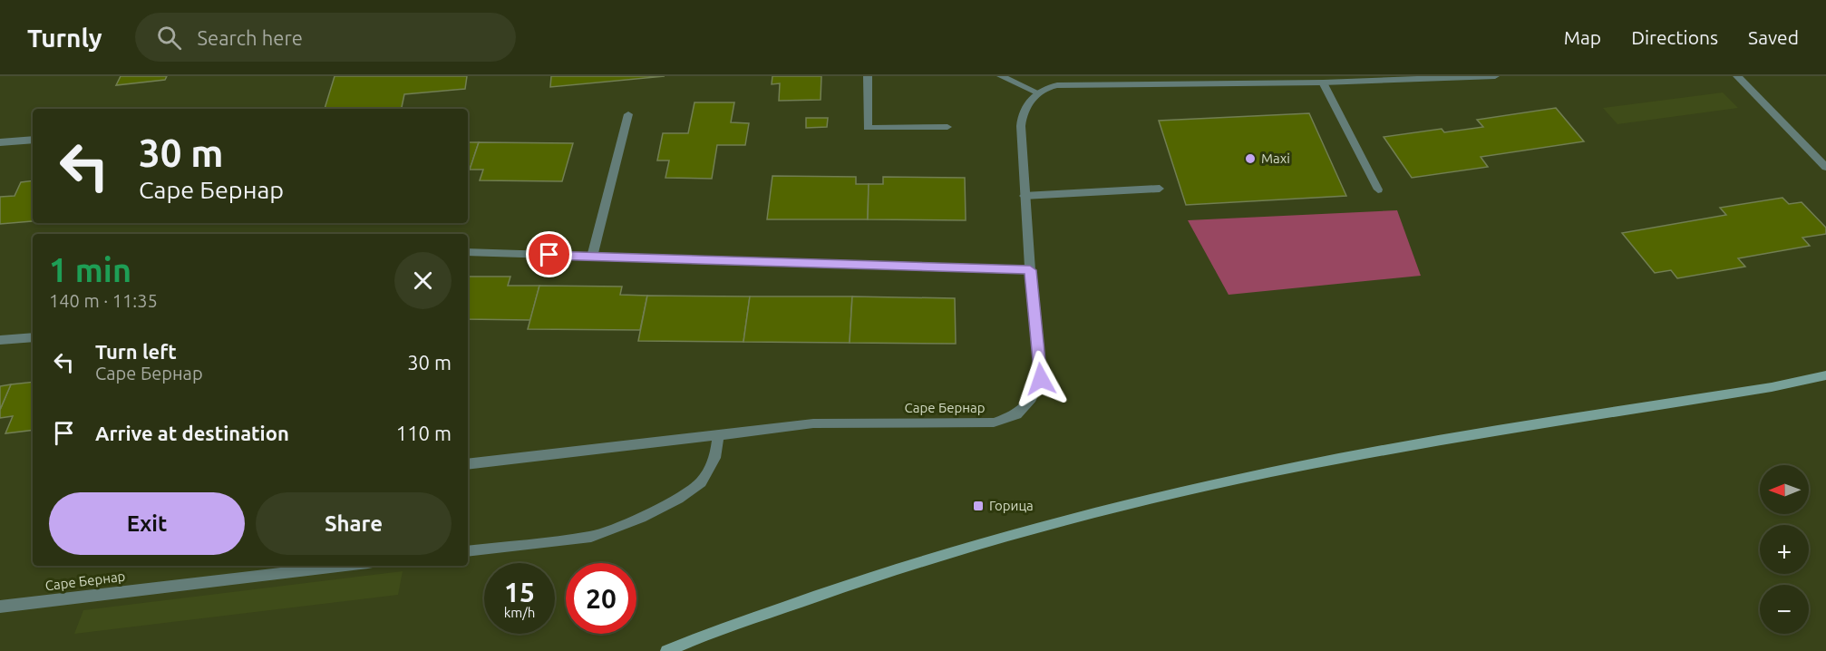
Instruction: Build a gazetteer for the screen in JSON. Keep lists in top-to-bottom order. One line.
{"streets":{"street":["Саре Бернар"]},"places":{"other":["Maxi"],"transit":["Горица"]},"north":"left","page":{"header":"Turnly","search":"Search here","nav":["Map","Directions","Saved"],"turn":["30 m","Саре Бернар"],"heading":["1 min","140 m · 11:35"],"list":[{"name":"Turn left","note":"Саре Бернар","value":"30 m"},{"name":"Arrive at destination","value":"110 m"}],"map_buttons":["+","−"],"buttons":["Exit","Share"],"speed":"15 km/h","limit":"20"}}
